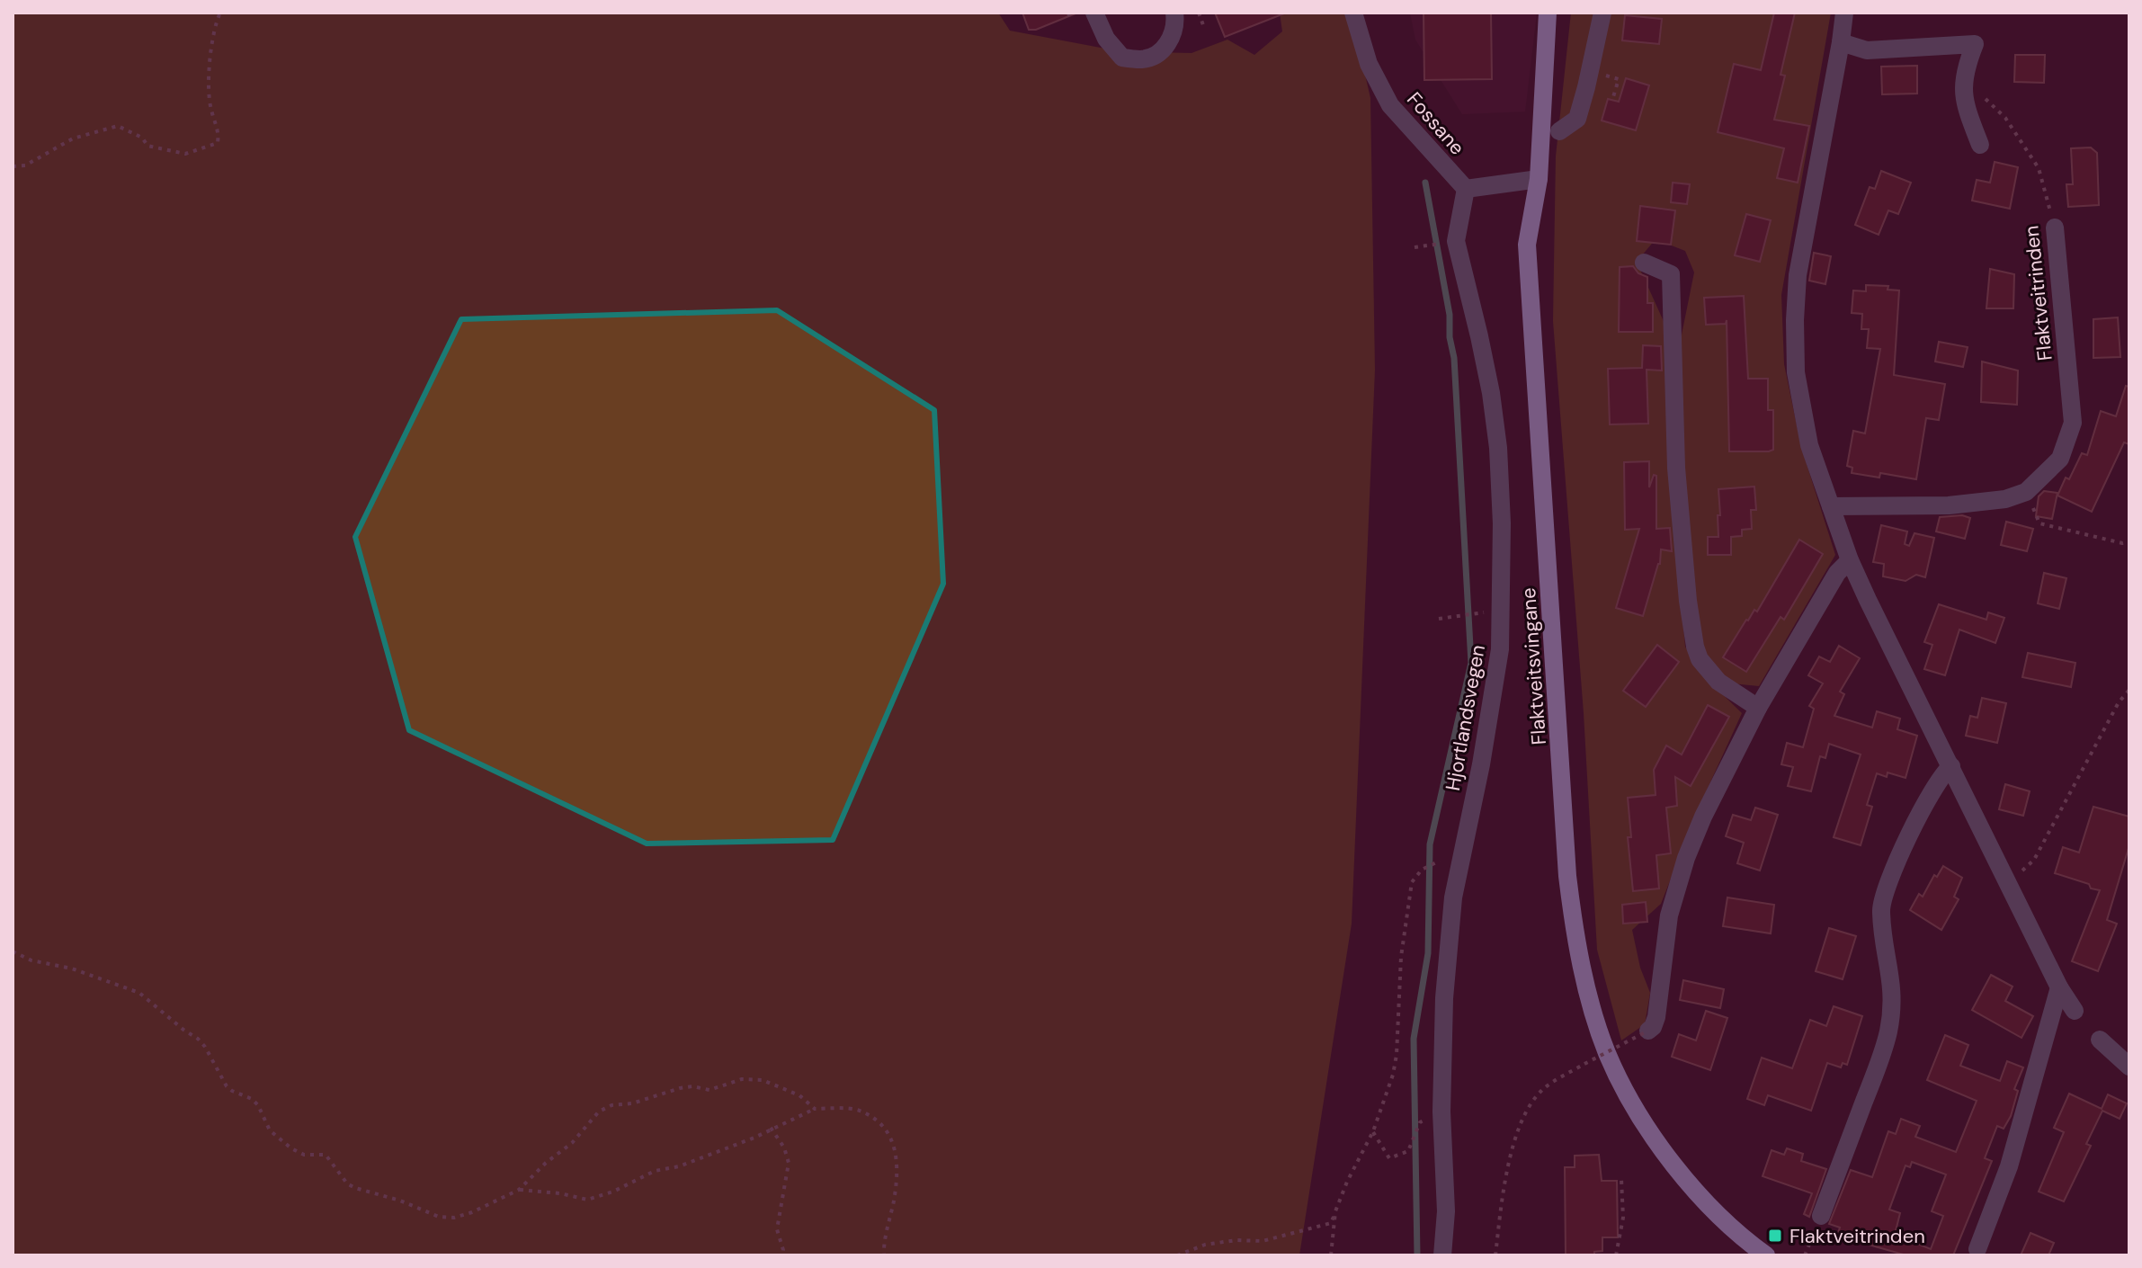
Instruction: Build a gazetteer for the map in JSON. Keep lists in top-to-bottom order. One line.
{"streets":{"main road":["Flaktveitsvingane"],"street":["Fossane","Flaktveitrinden","Hjortlandsvegen"]},"crossings":[["Fossane","Hjortlandsvegen"]],"places":{"transit":["Flaktveitrinden"]}}
